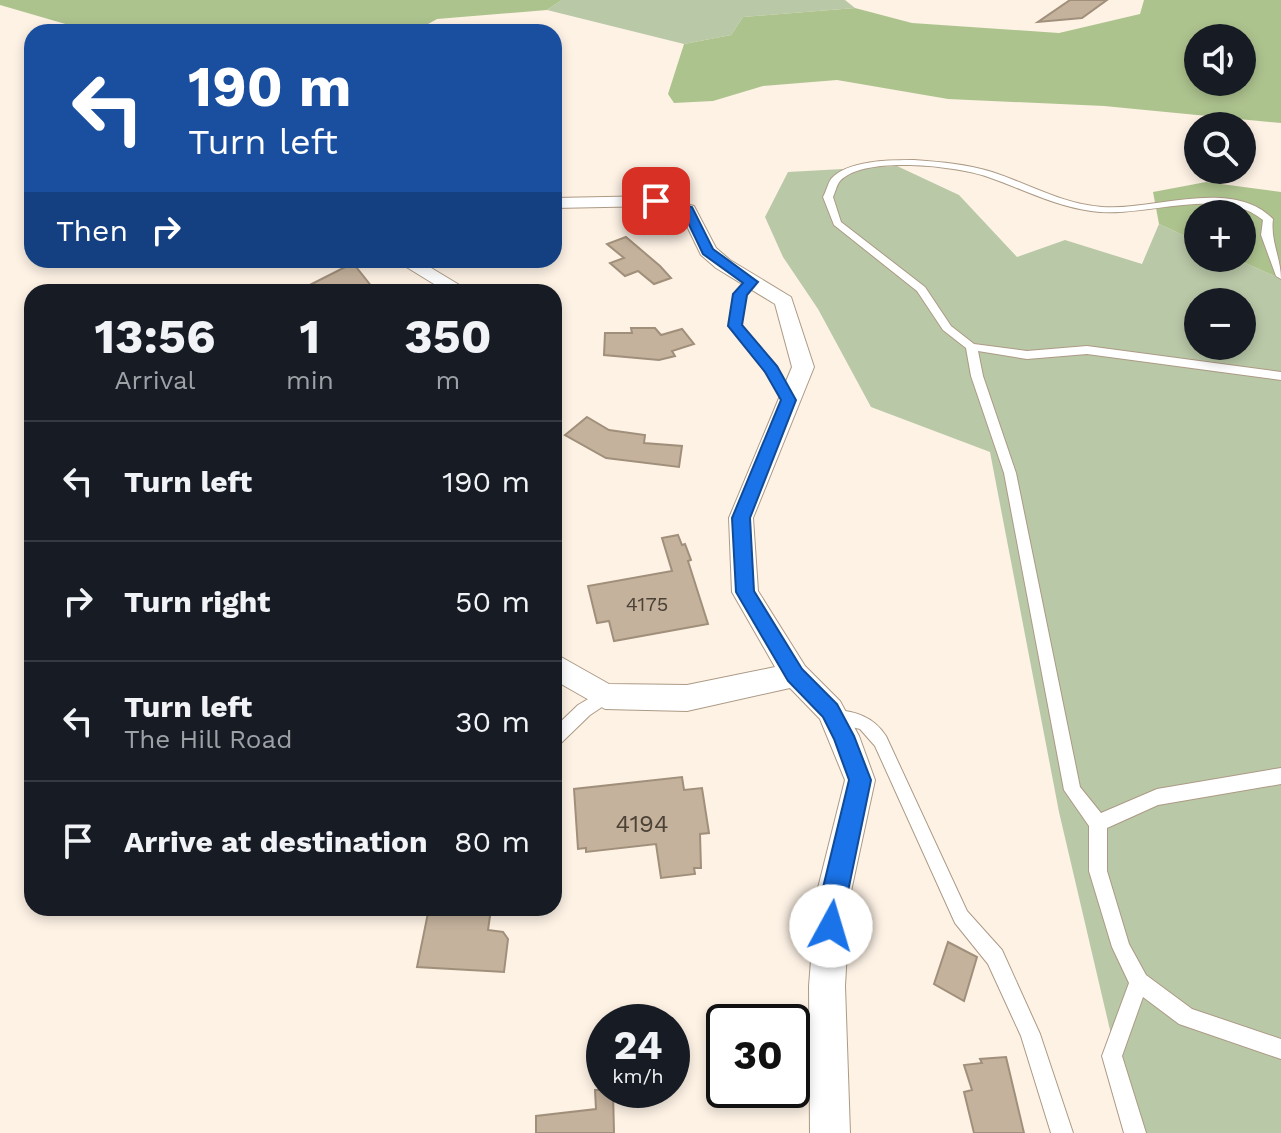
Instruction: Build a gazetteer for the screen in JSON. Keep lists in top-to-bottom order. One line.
{"house_numbers":["4175","4194"],"page":{"map_buttons":["+","−"],"turn":["190 m","Turn left"],"then":"Then","eta":["13:56","Arrival","1","min","350","m"],"list":[{"name":"Turn left","value":"190 m"},{"name":"Turn right","value":"50 m"},{"name":"Turn left","note":"The Hill Road","value":"30 m"},{"name":"Arrive at destination","value":"80 m"}],"speed":"24 km/h","limit":"30"}}
